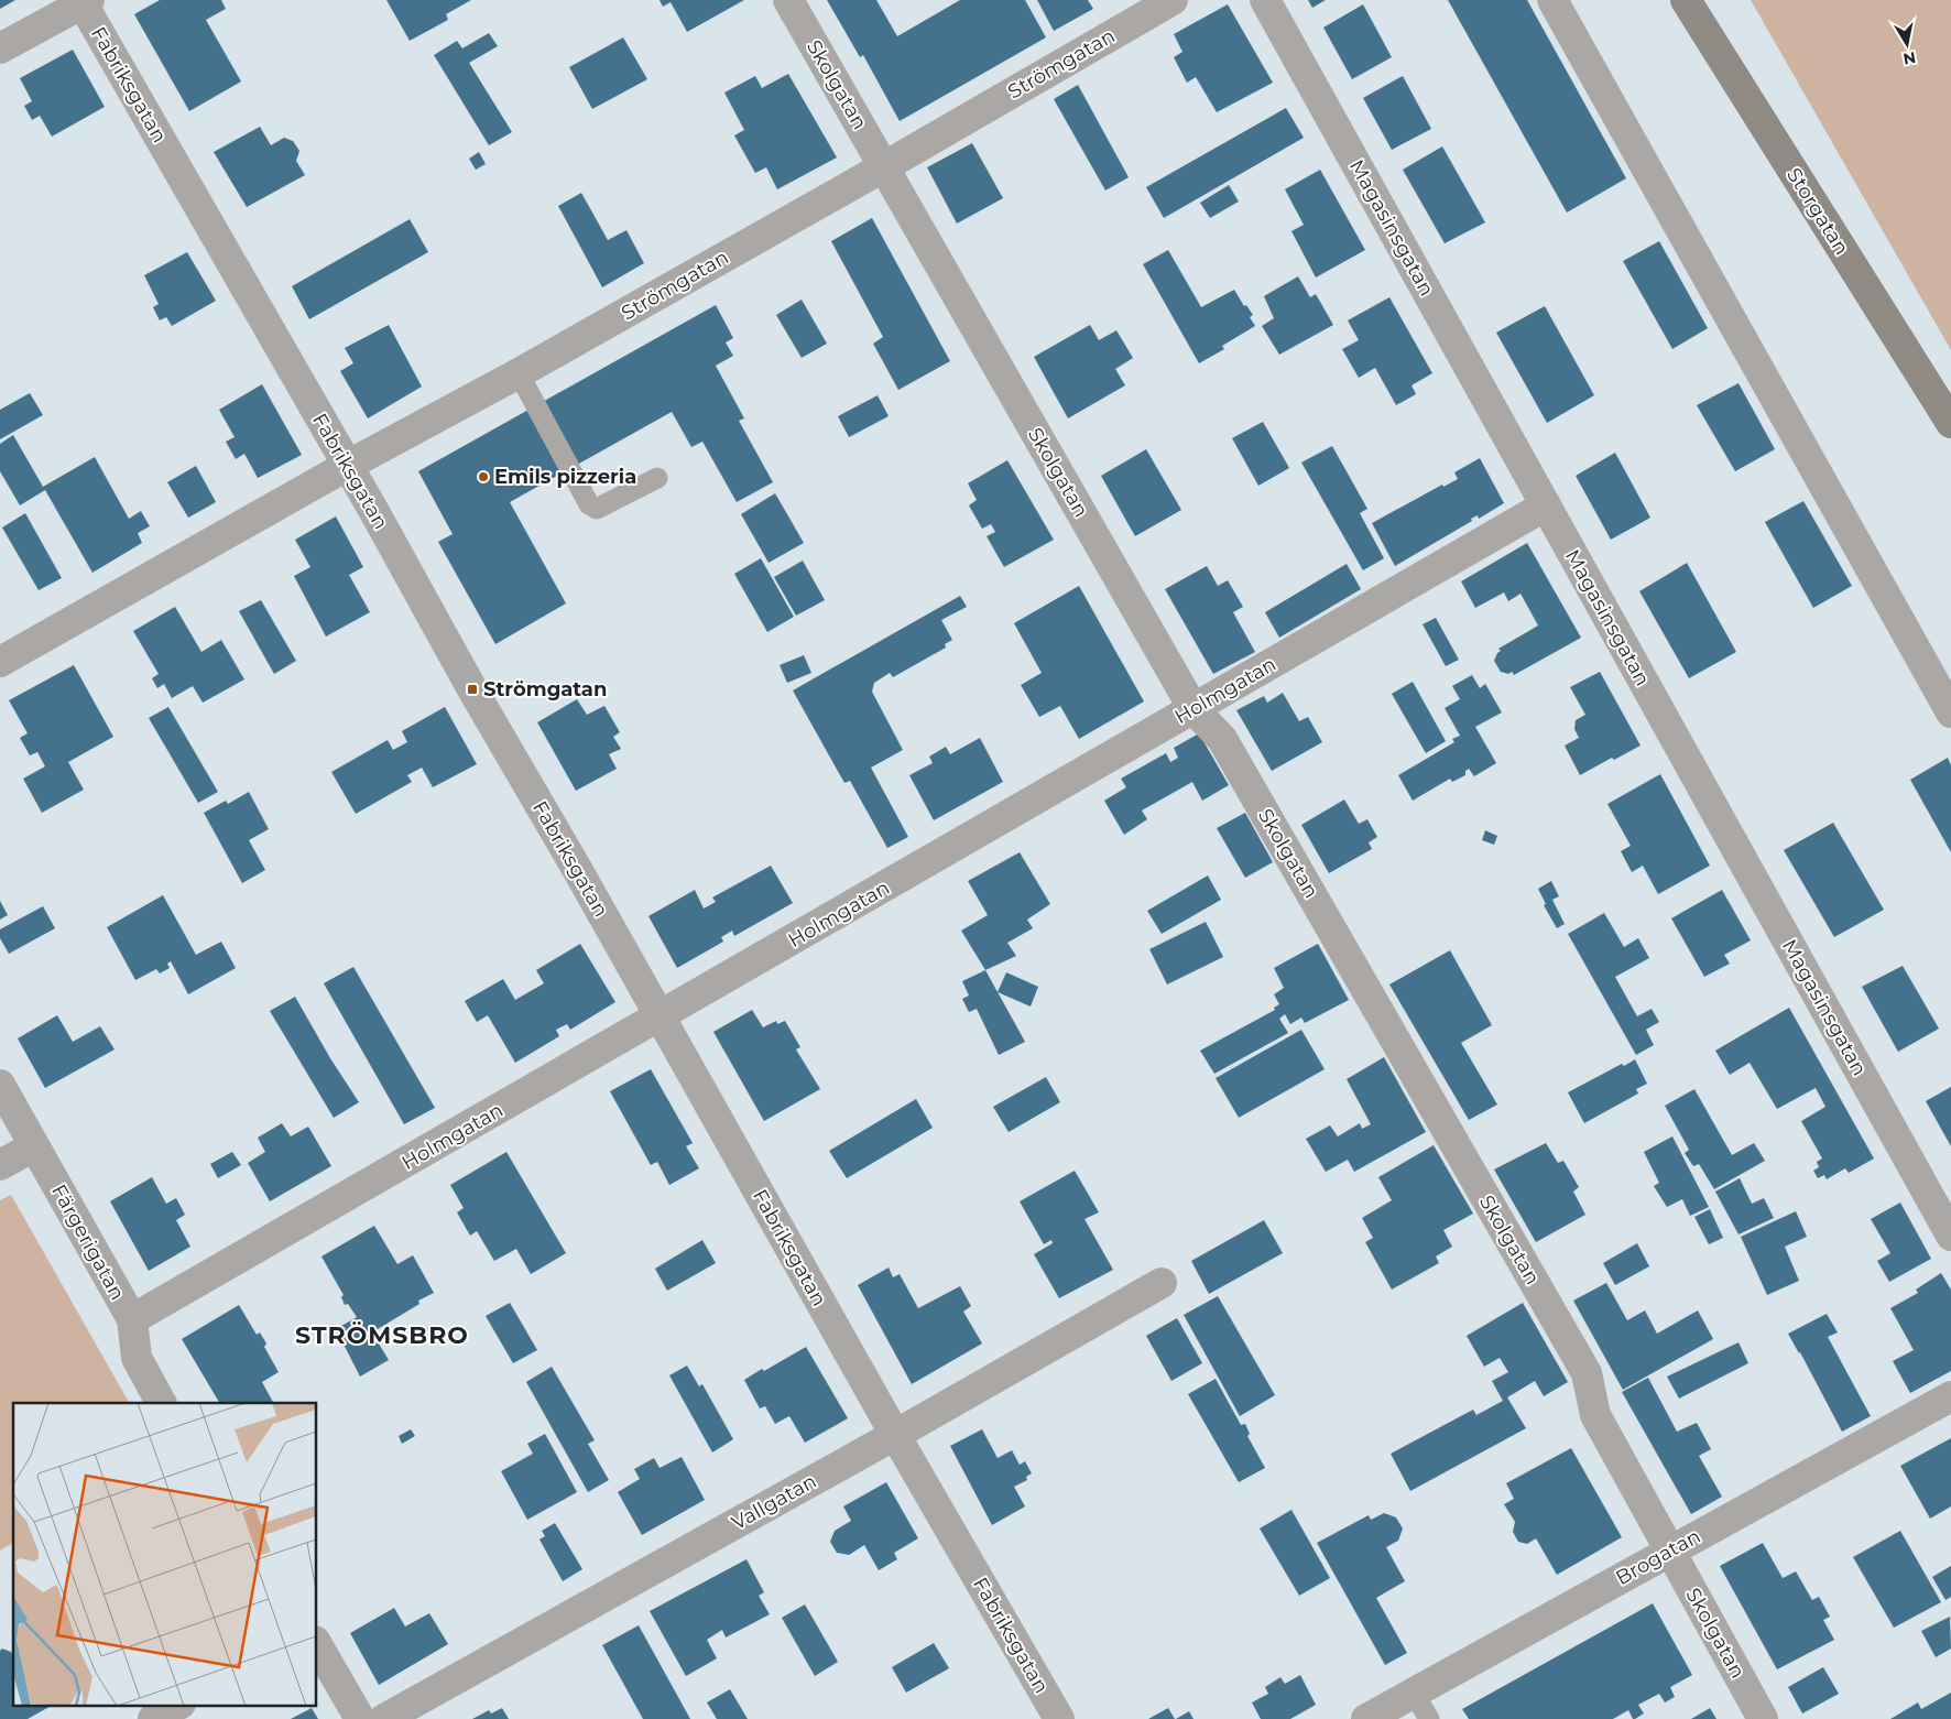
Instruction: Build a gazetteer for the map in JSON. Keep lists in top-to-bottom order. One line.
{"streets":{"street":["Strömgatan","Fabriksgatan","Skolgatan","Storgatan","Magasinsgatan","Holmgatan","Färgerigatan","Vallgatan","Brogatan"]},"crossings":[["Strömgatan","Fabriksgatan"],["Strömgatan","Skolgatan"],["Fabriksgatan","Holmgatan"],["Fabriksgatan","Vallgatan"],["Skolgatan","Holmgatan"],["Skolgatan","Brogatan"],["Magasinsgatan","Holmgatan"],["Holmgatan","Färgerigatan"]],"districts":["STRÖMSBRO"],"places":{"other":["Emils pizzeria"],"transit":["Strömgatan"]},"north":"bottom"}
